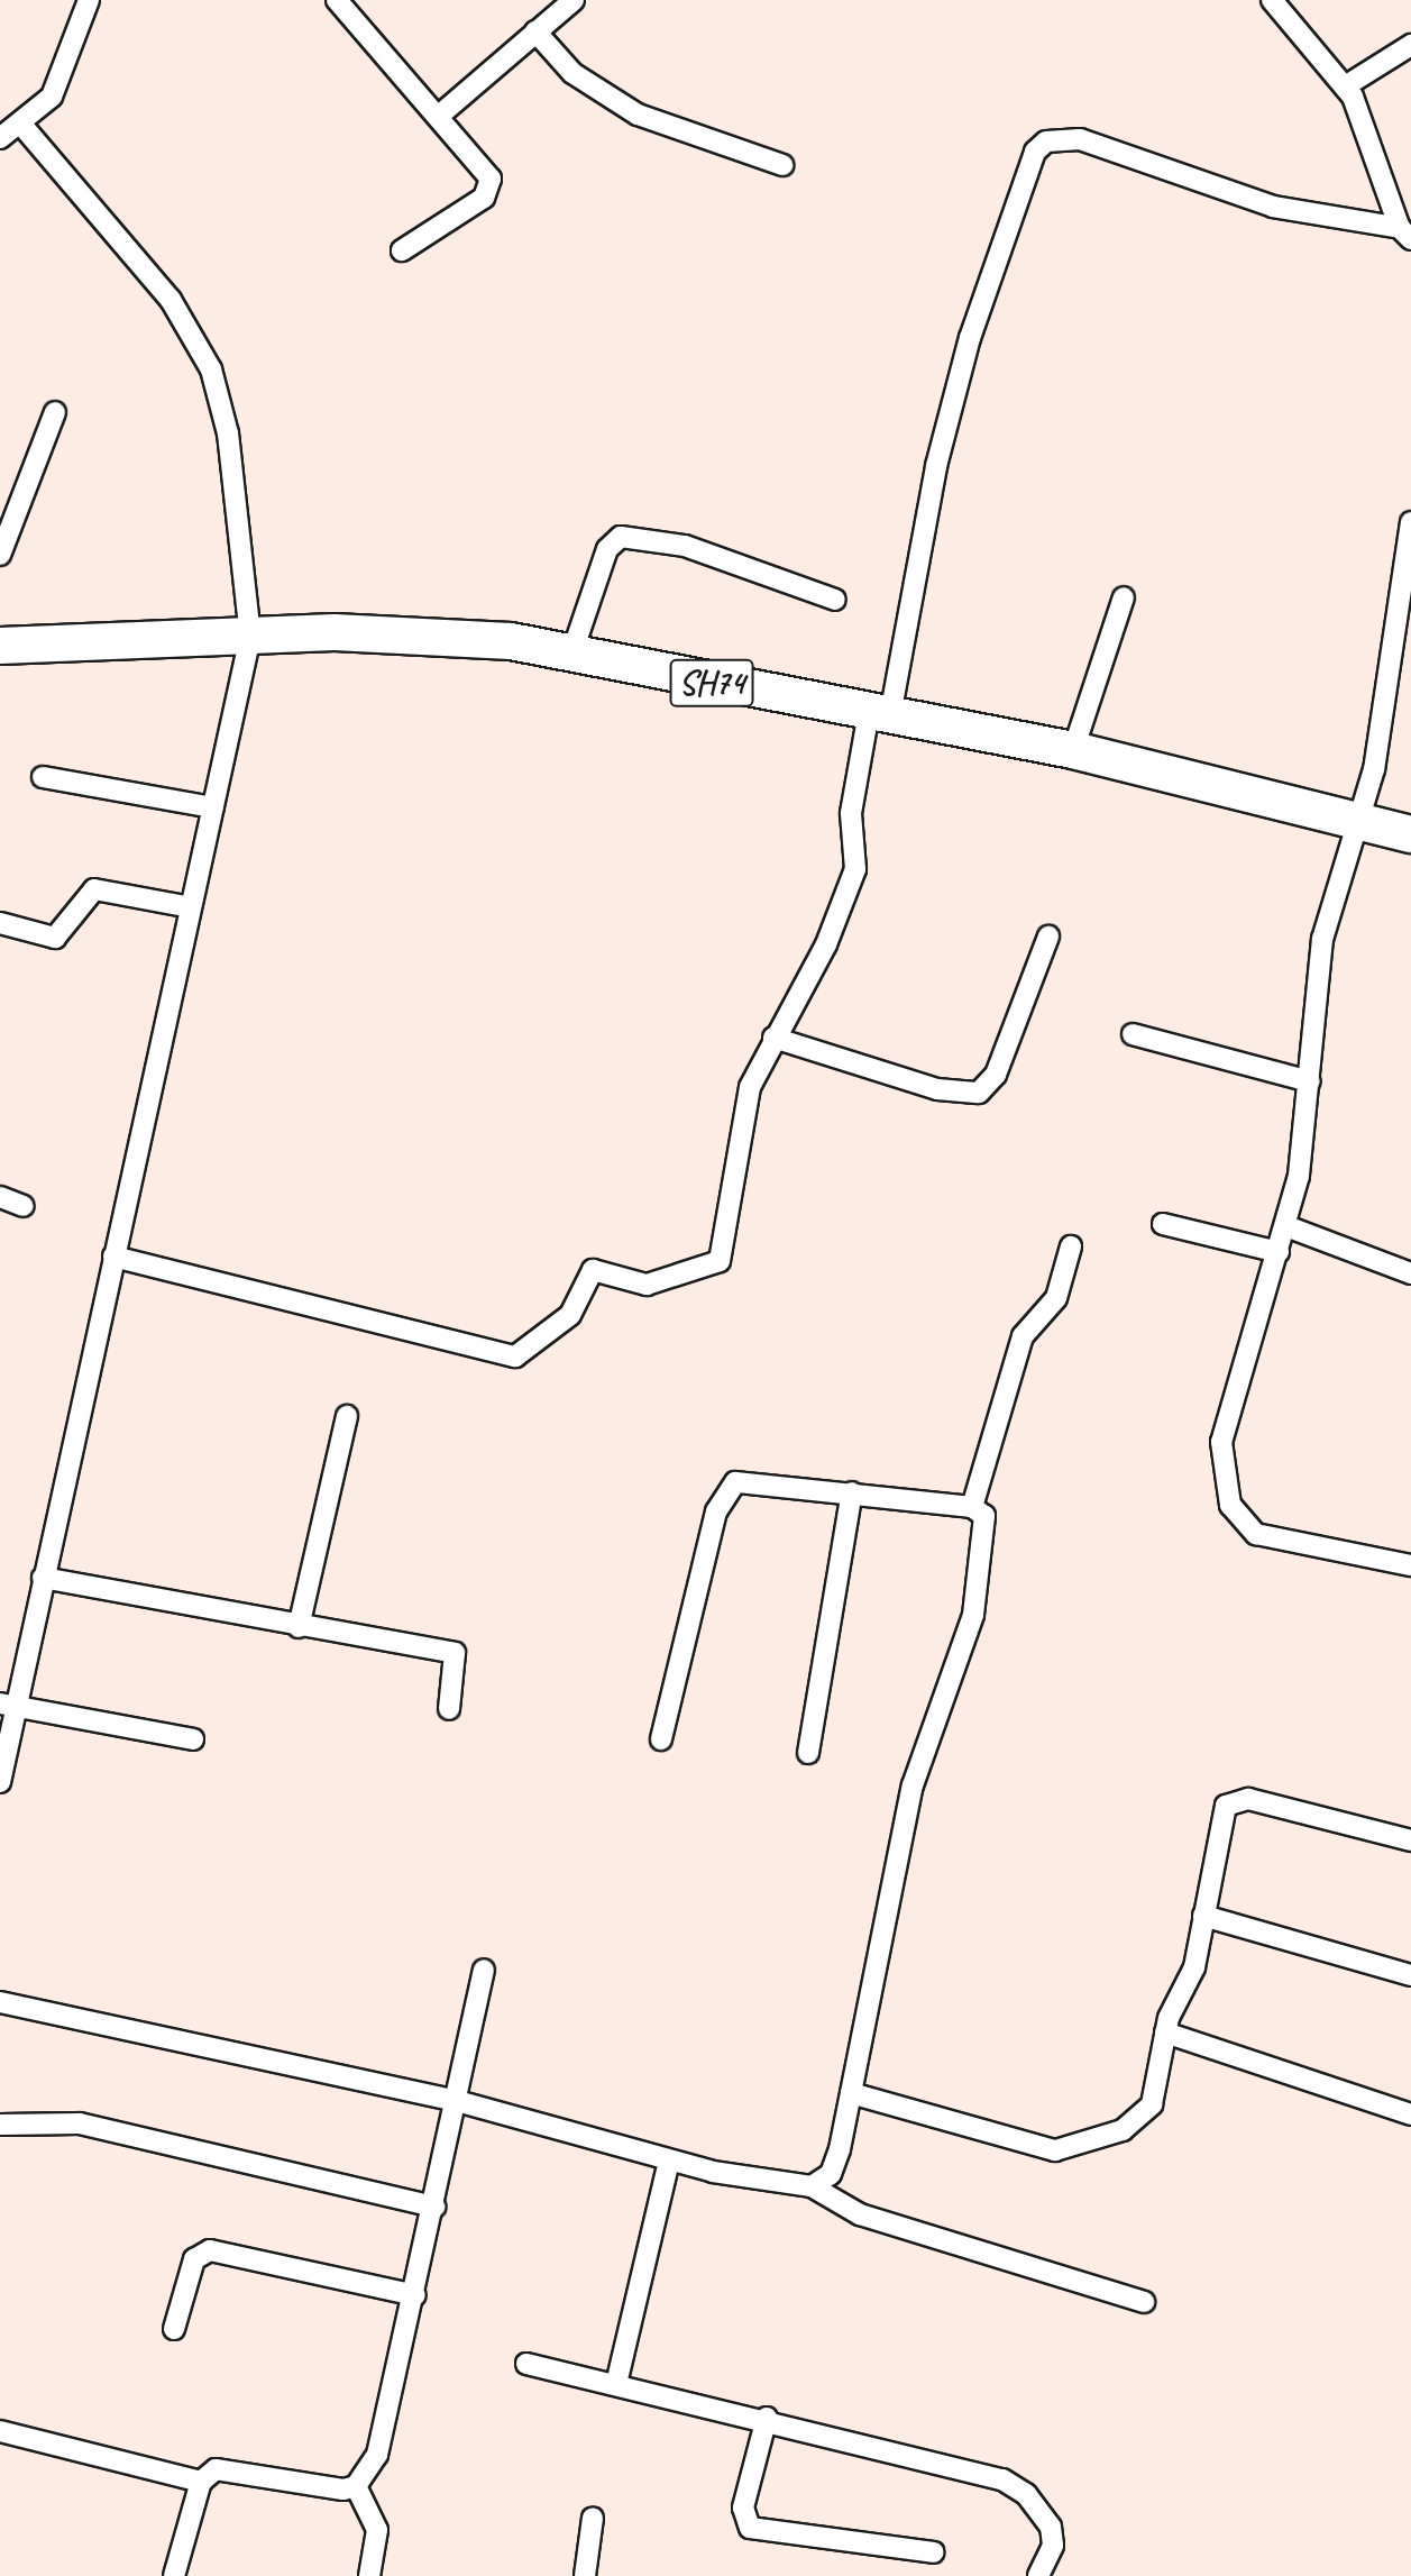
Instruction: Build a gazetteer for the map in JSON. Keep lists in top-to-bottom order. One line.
{"streets":{"highway":["SH74"]}}
